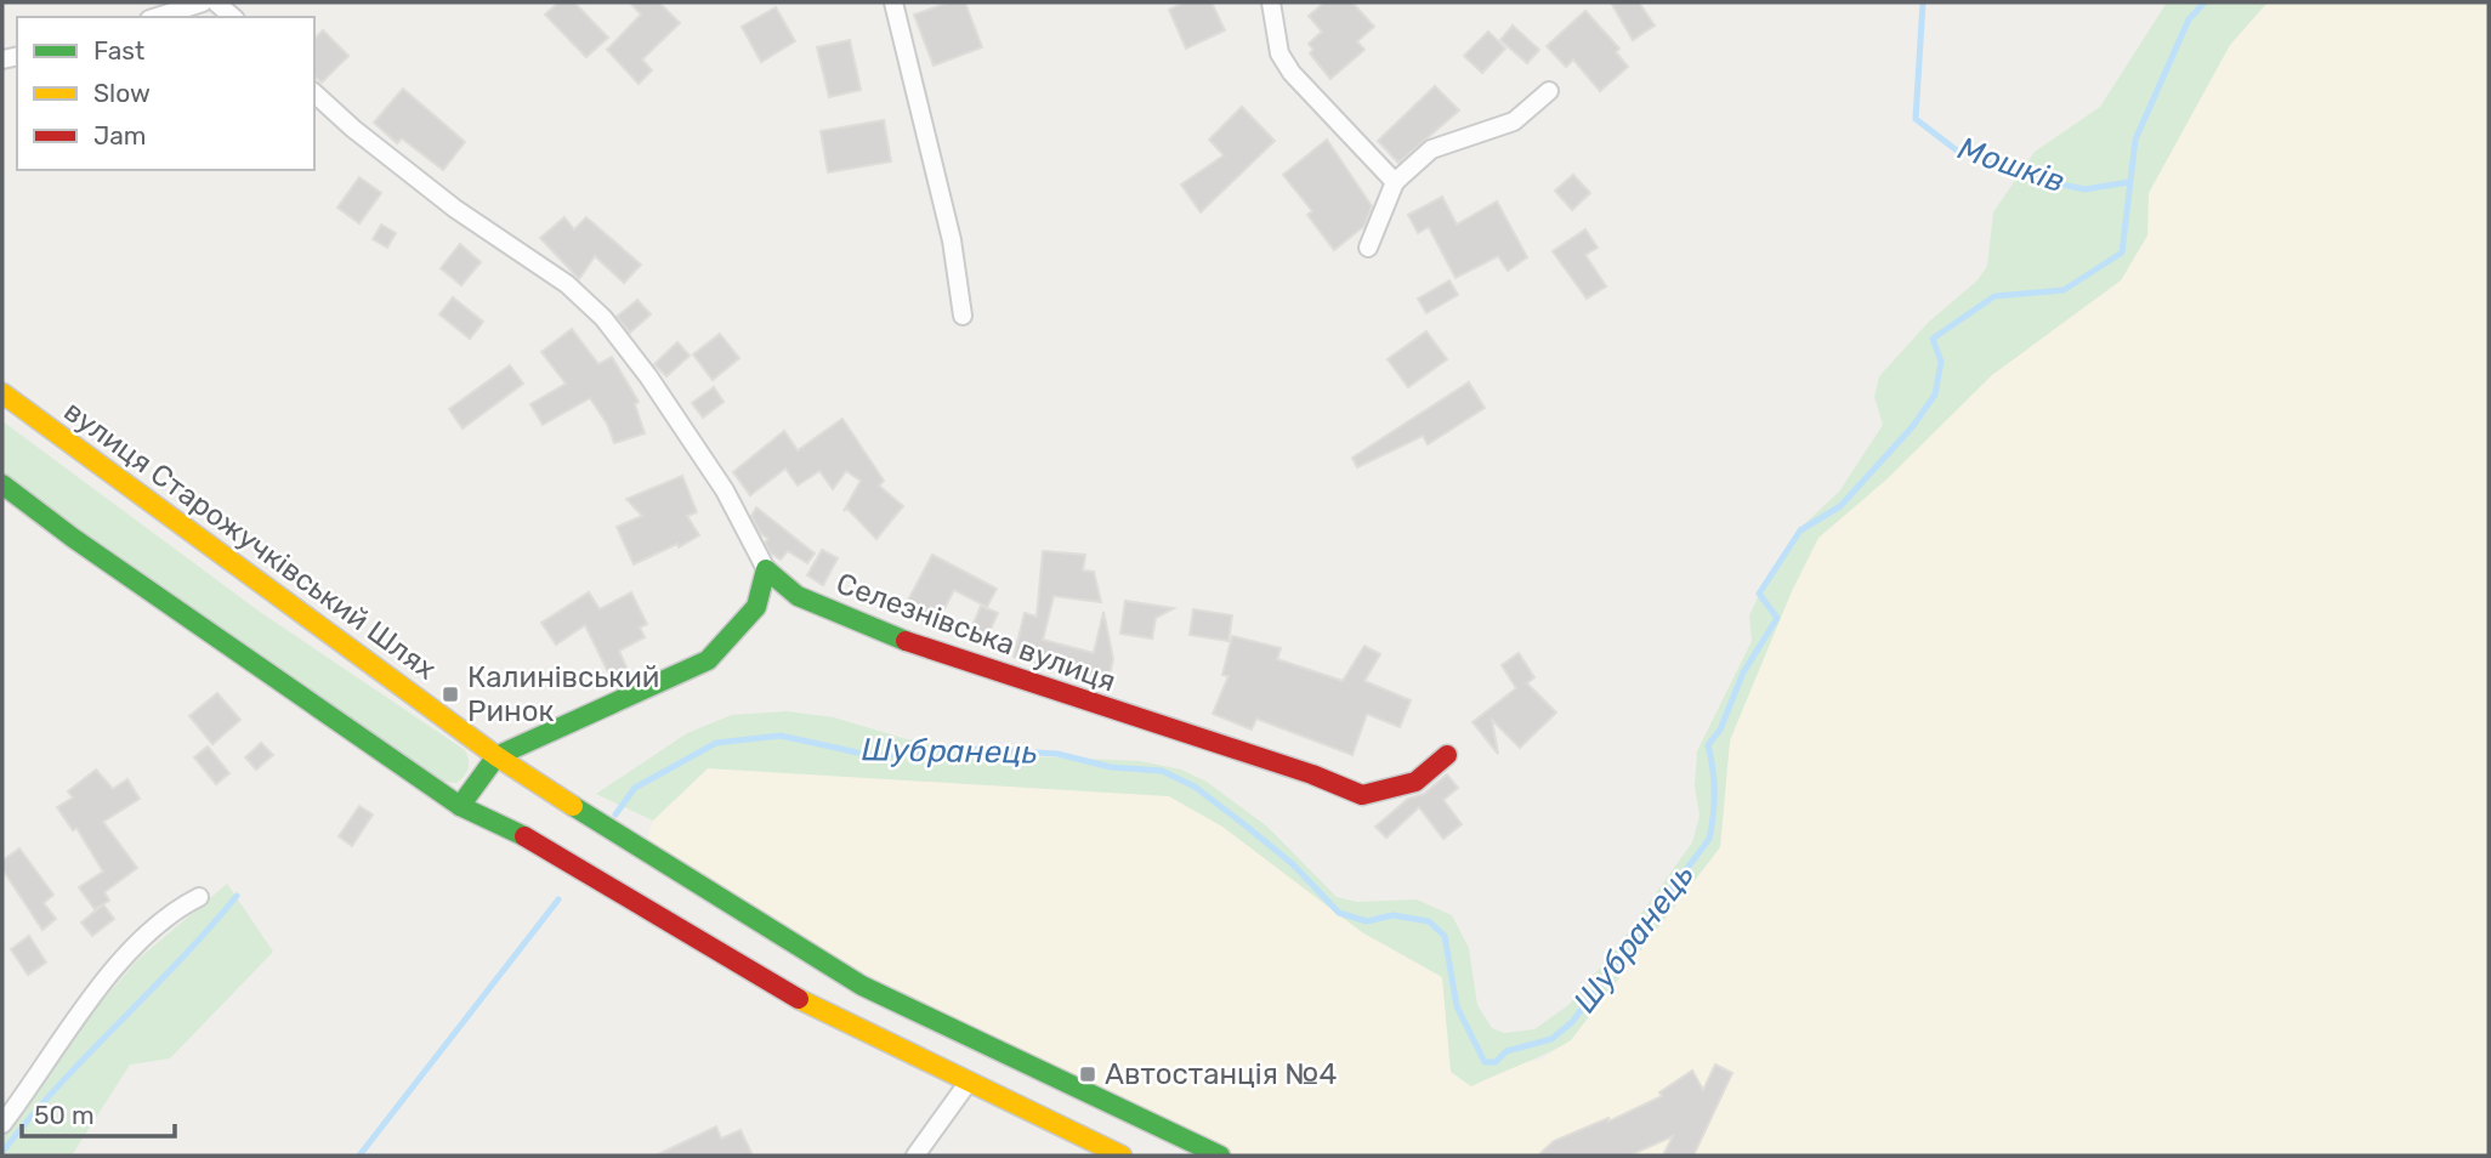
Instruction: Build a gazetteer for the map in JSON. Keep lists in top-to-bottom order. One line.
{"streets":{"main road":["вулиця Старожучківський Шлях","Селезнівська вулиця"]},"water":["Мошків","Шубранець"],"places":{"transit":["Калинівський Ринок","Автостанція №4"]},"legend":["Fast","Slow","Jam"],"scale_bar":"50 m"}
